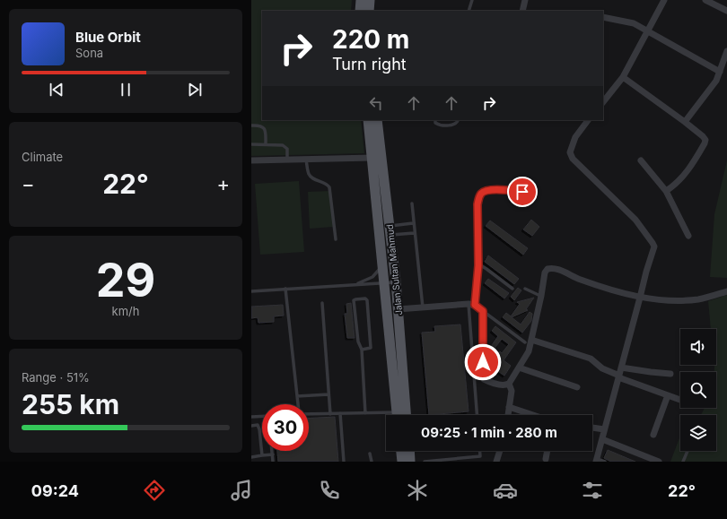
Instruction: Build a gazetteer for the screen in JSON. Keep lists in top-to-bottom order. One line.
{"streets":{"main road":["Jalan Sultan Mahmud"]},"page":{"turn":["220 m","Turn right"],"song":["Blue Orbit","Sona"],"tile":["Climate",["29","km/h"],["Range · 51%","255 km"]],"heat":["−","22°","+"],"limit":"30","trip":"09:25 · 1 min · 280 m","tabs":["09:24","22°"]}}
